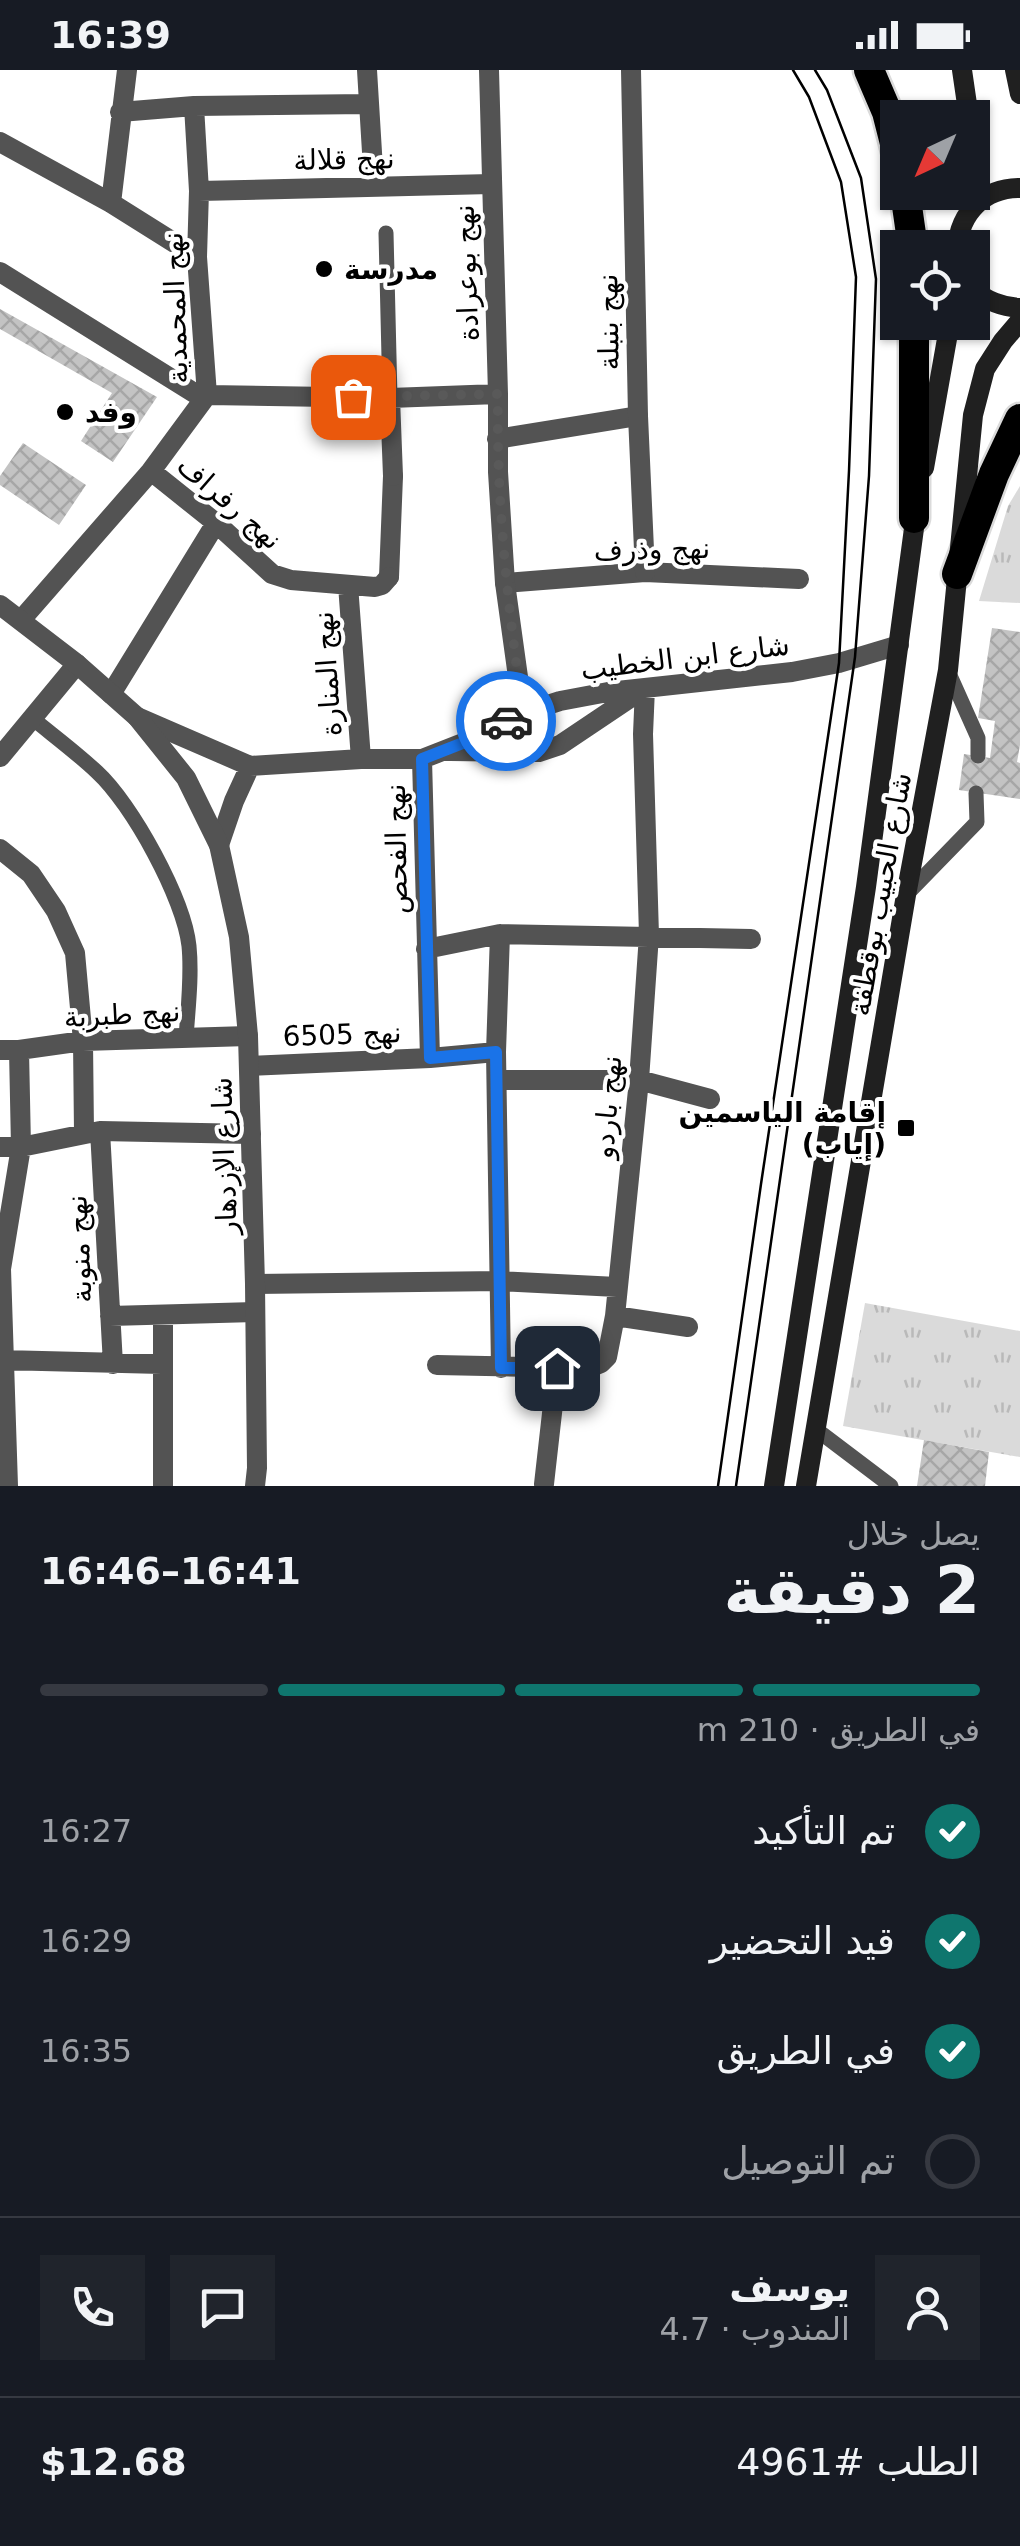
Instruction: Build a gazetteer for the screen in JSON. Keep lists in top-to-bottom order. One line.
{"streets":{"main road":["شارع الحبيب بوقطفة"],"street":["نهج قلالة","نهج بوعرادة","نهج المحمدية","نهج بنبلة","نهج رفراف","نهج وذرف","شارع ابن الخطيب","نهج المنارة","نهج الفحص","نهج طبربة","نهج 6505","نهج باردو","شارع الإزدهار","نهج منوبة"]},"crossings":[["نهج قلالة","نهج بوعرادة"],["نهج قلالة","نهج المحمدية"],["نهج بوعرادة","نهج وذرف"],["نهج بوعرادة","شارع ابن الخطيب"],["نهج المحمدية","نهج رفراف"],["نهج المحمدية","شارع ابن الخطيب"],["نهج بنبلة","نهج وذرف"],["نهج رفراف","نهج المنارة"],["شارع ابن الخطيب","نهج المنارة"],["شارع ابن الخطيب","نهج الفحص"],["شارع ابن الخطيب","شارع الحبيب بوقطفة"],["شارع ابن الخطيب","نهج باردو"],["شارع ابن الخطيب","شارع الإزدهار"],["نهج الفحص","نهج 6505"],["نهج طبربة","شارع الإزدهار"],["نهج طبربة","نهج منوبة"],["نهج 6505","شارع الإزدهار"]],"places":{"other":["مدرسة","وفد"],"transit":["إقامة الياسمين (إياب)"]},"north":"bottom left","page":{"status":"16:39","heading":["2 دقيقة","يصل خلال","16:41–16:46"],"panel":["يوسف","المندوب · 4.7","الطلب #4961","$12.68"],"bar":"في الطريق · 210 m","list":[["تم التأكيد","16:27"],["قيد التحضير","16:29"],["في الطريق","16:35"],"تم التوصيل"]}}
